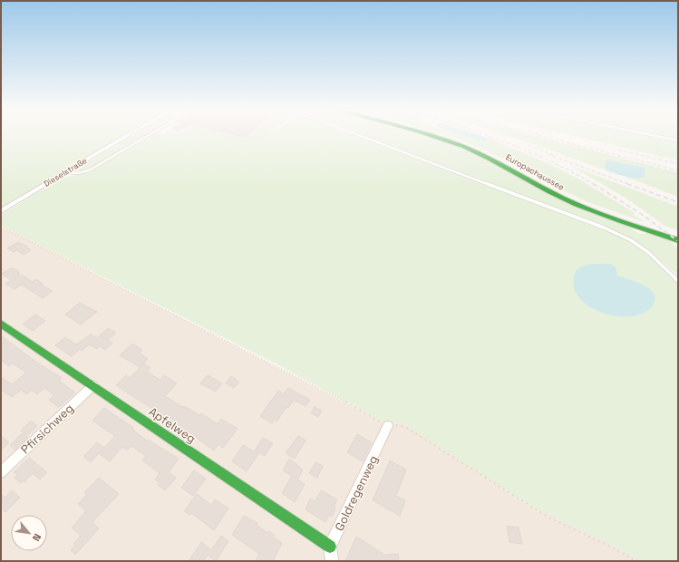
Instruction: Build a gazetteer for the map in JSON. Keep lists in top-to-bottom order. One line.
{"streets":{"main road":["Europachaussee","Apfelweg"],"street":["Dieselstraße","Pfirsichweg","Goldregenweg"]},"crossings":[["Apfelweg","Pfirsichweg"],["Apfelweg","Goldregenweg"]],"north":"bottom right"}
